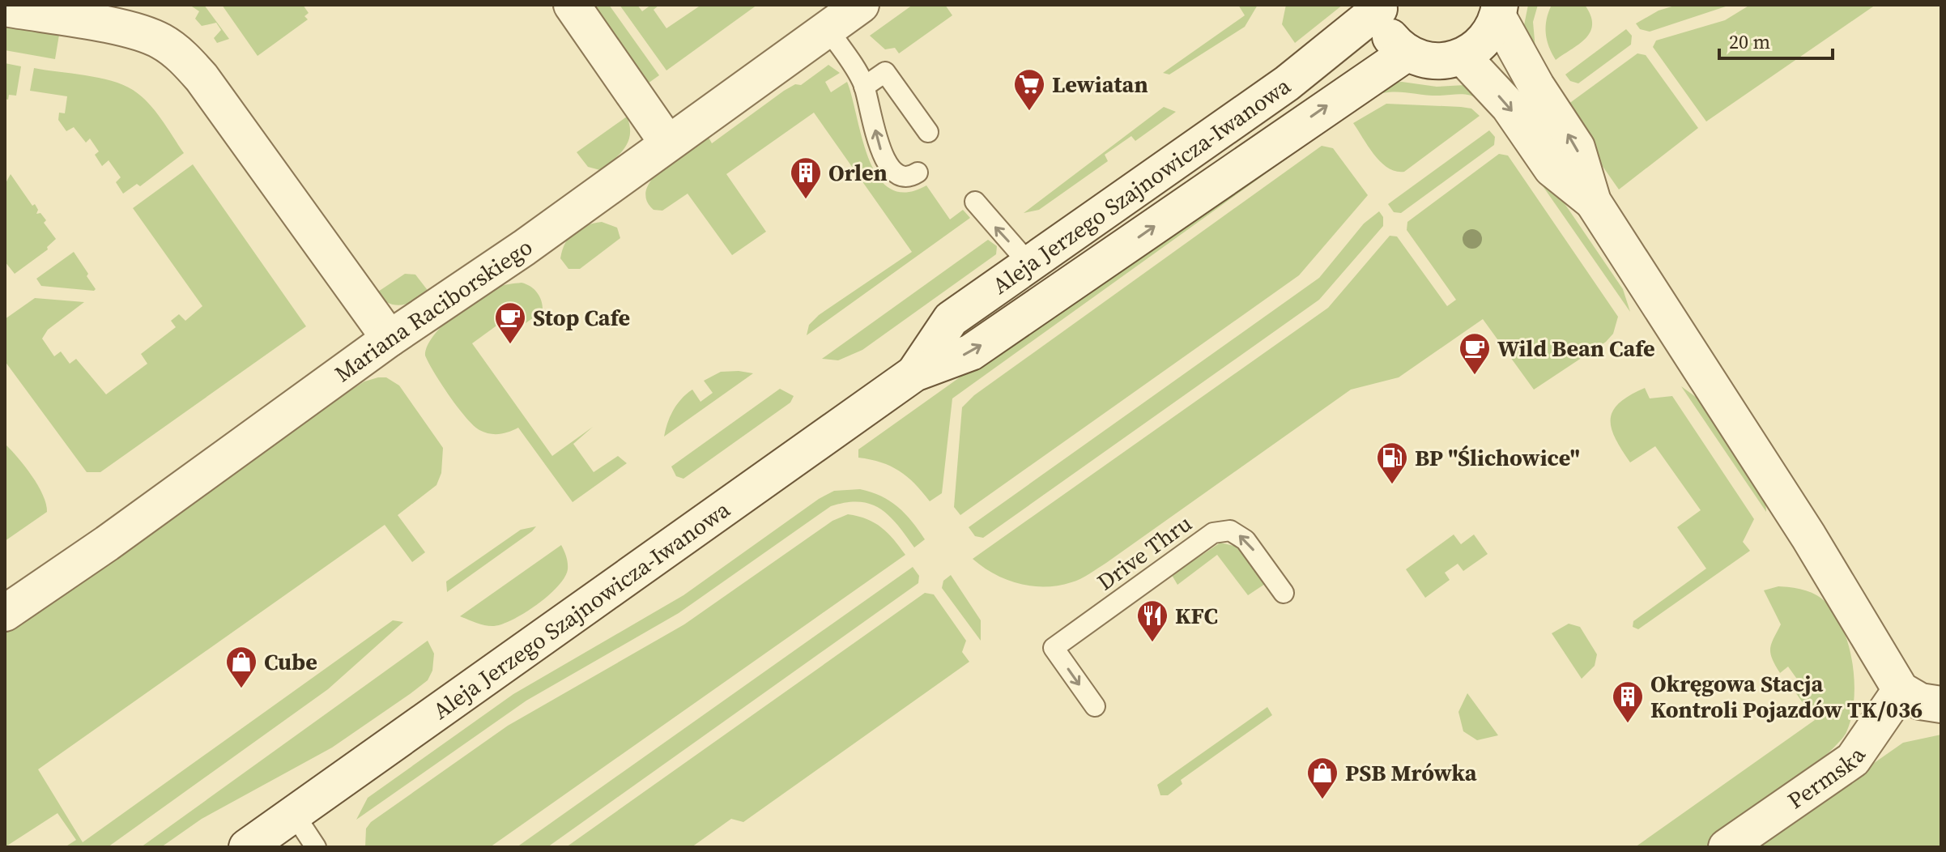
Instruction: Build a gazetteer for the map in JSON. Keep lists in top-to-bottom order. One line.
{"streets":{"street":["Aleja Jerzego Szajnowicza-Iwanowa","Mariana Raciborskiego","Permska"],"lane":["Drive Thru"]},"places":{"supermarket":["Lewiatan"],"building":["Orlen","Okręgowa Stacja Kontroli Pojazdów TK/036"],"cafe":["Stop Cafe","Wild Bean Cafe"],"fuel station":["BP \"Ślichowice\""],"restaurant":["KFC"],"shop":["Cube","PSB Mrówka"]},"scale_bar":"20 m"}
